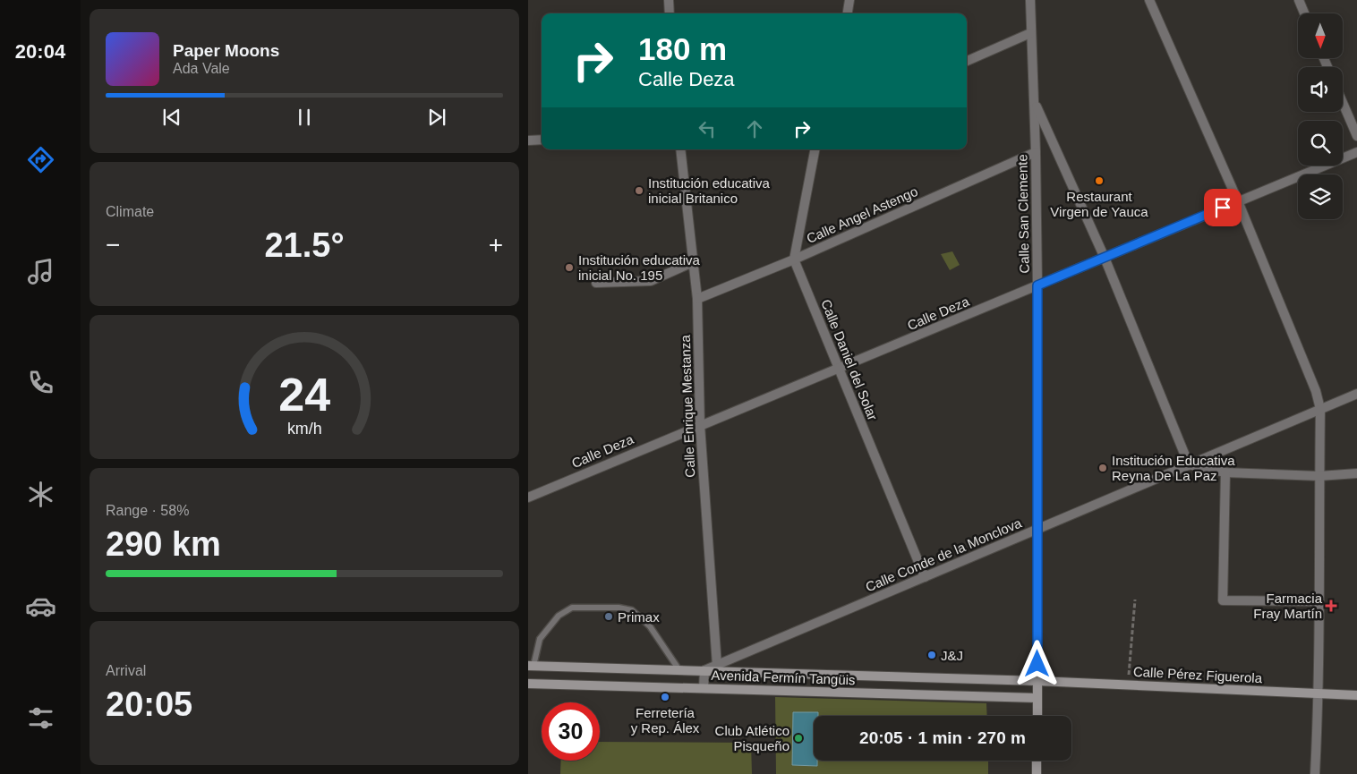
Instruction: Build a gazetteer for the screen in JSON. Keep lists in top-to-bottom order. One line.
{"streets":{"main road":["Calle San Clemente","Calle Pérez Figuerola","Avenida Fermín Tangüis"],"street":["Calle Angel Astengo","Calle Deza","Calle Daniel del Solar","Calle Enrique Mestanza","Calle Conde de la Monclova"]},"crossings":[["Calle San Clemente","Calle Angel Astengo"],["Calle San Clemente","Calle Deza"],["Calle San Clemente","Calle Conde de la Monclova"],["Calle San Clemente","Calle Pérez Figuerola"],["Calle San Clemente","Avenida Fermín Tangüis"],["Calle Angel Astengo","Calle Daniel del Solar"],["Calle Angel Astengo","Calle Enrique Mestanza"],["Calle Deza","Calle Daniel del Solar"],["Calle Deza","Calle Enrique Mestanza"],["Calle Daniel del Solar","Calle Conde de la Monclova"],["Calle Enrique Mestanza","Calle Conde de la Monclova"],["Calle Conde de la Monclova","Avenida Fermín Tangüis"],["Calle Pérez Figuerola","Avenida Fermín Tangüis"]],"places":{"other":["Restaurant Virgen de Yauca","Institución educativa inicial Britanico","Institución educativa inicial No. 195","Institución Educativa Reyna De La Paz","Primax","J&J","Ferretería y Rep. Álex","Club Atlético Pisqueño"],"health":["Farmacia Fray Martín"]},"north":"bottom","page":{"tabs":"20:04","turn":["180 m","Calle Deza"],"song":["Paper Moons","Ada Vale"],"tile":["Climate",["Range · 58%","290 km"],["Arrival","20:05"]],"heat":["−","21.5°","+"],"limit":"30","trip":"20:05 · 1 min · 270 m","gauge":["24","km/h"]}}
